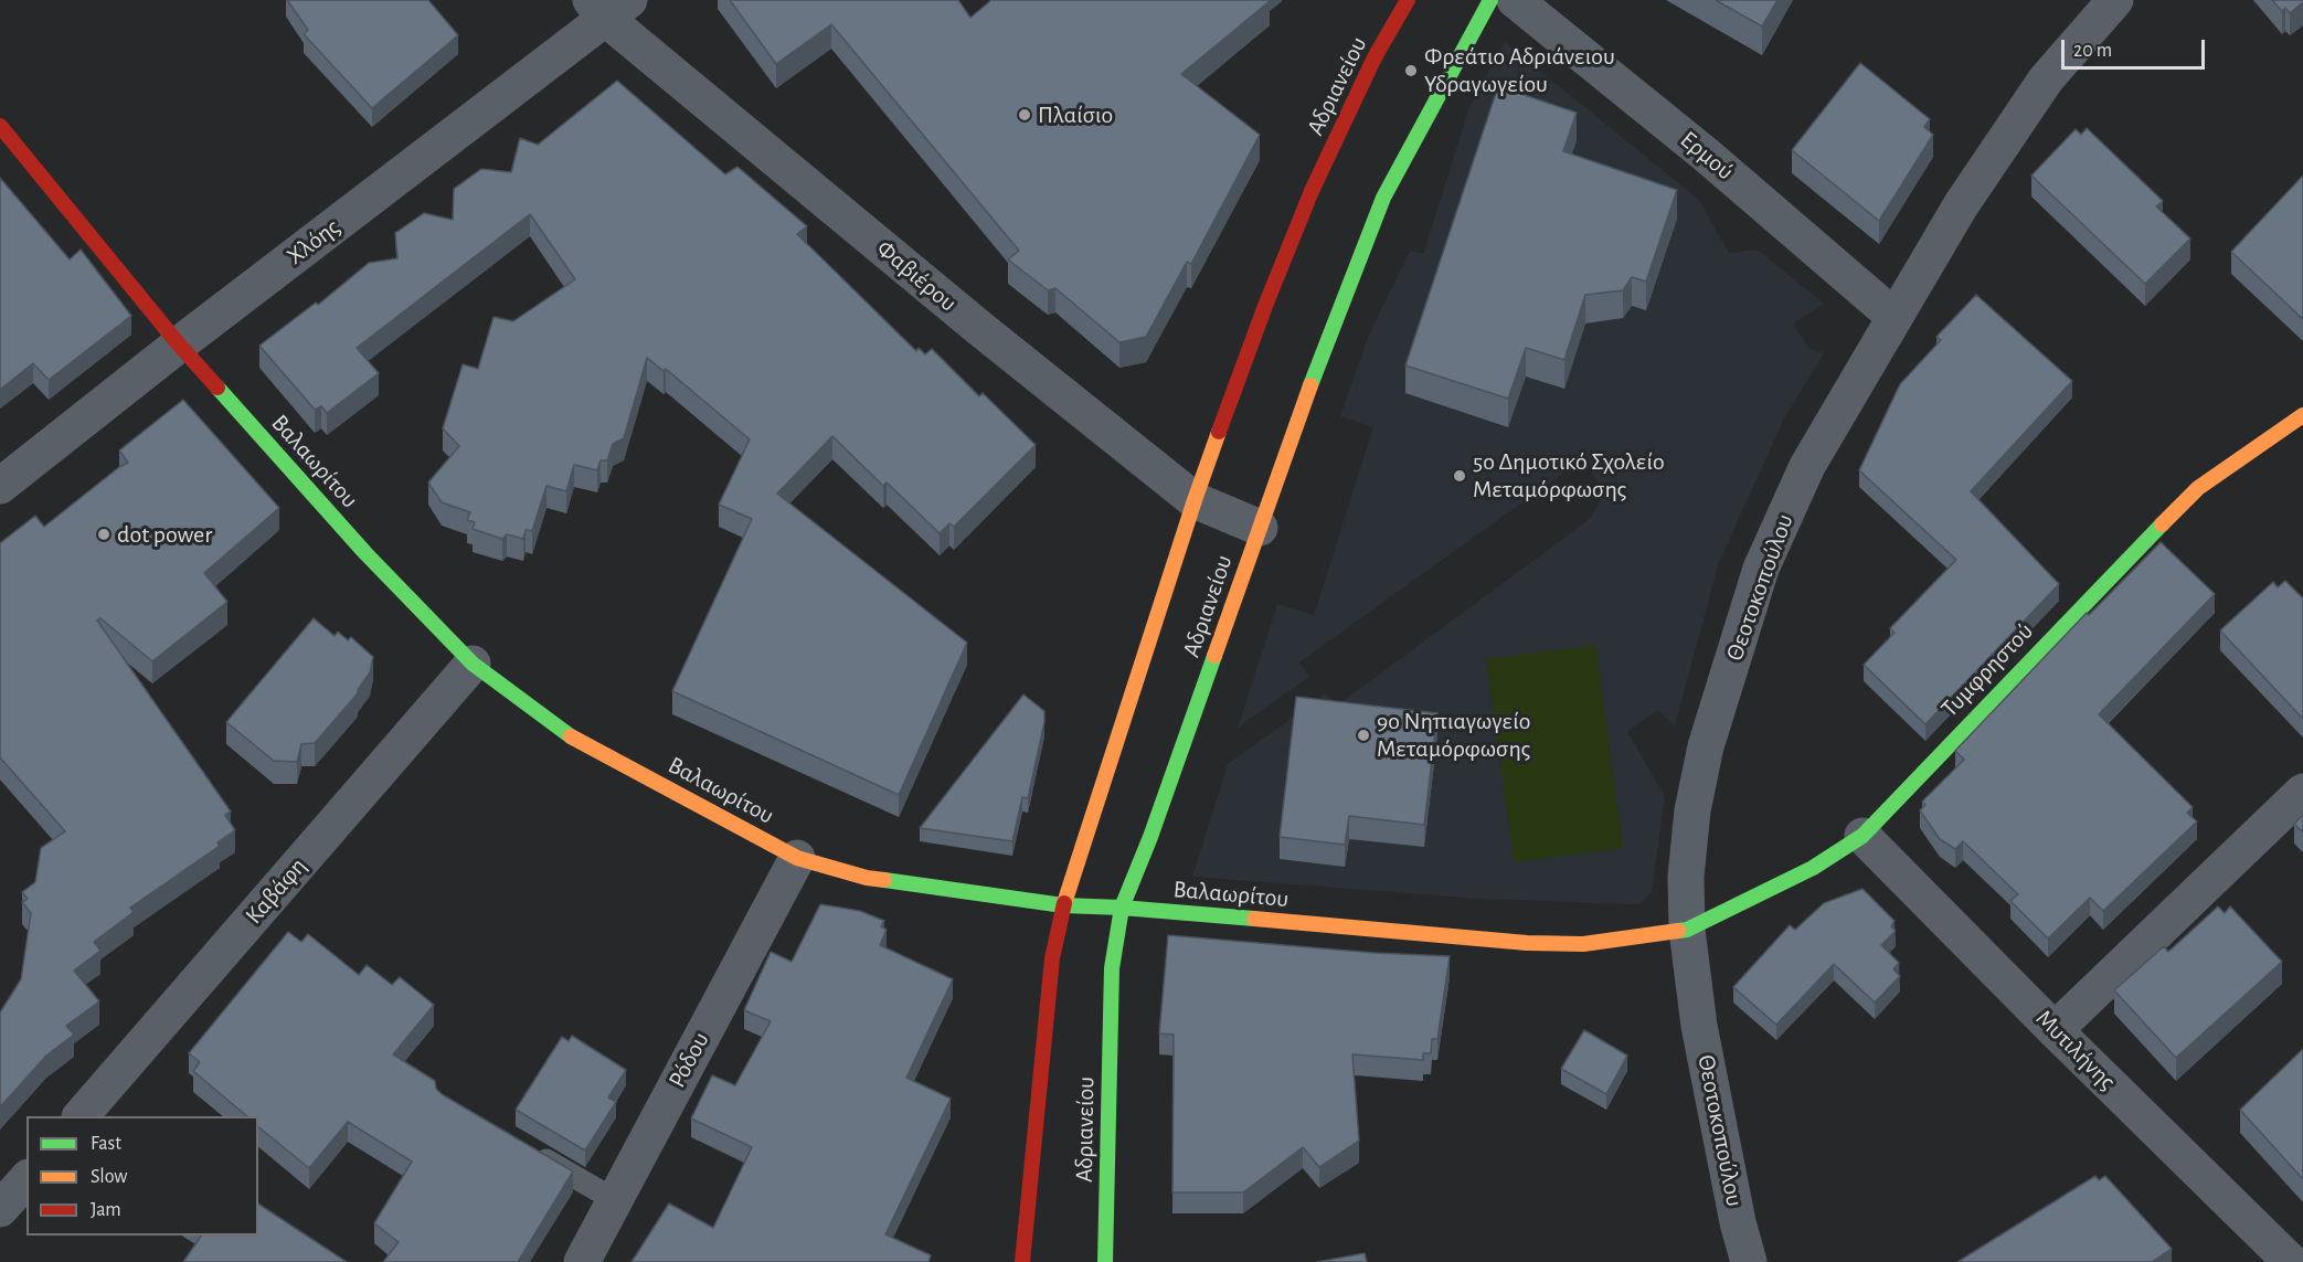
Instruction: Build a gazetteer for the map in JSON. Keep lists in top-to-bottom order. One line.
{"streets":{"street":["Αδριανείου","Ερμού","Χλόης","Φαβιέρου","Βαλαωρίτου","Θεοτοκοπούλου","Τυμφρηστού","Καβάφη","Μυτιλήνης","Ρόδου"]},"crossings":[["Αδριανείου","Φαβιέρου"],["Αδριανείου","Βαλαωρίτου"],["Ερμού","Θεοτοκοπούλου"],["Χλόης","Φαβιέρου"],["Χλόης","Βαλαωρίτου"],["Βαλαωρίτου","Θεοτοκοπούλου"],["Βαλαωρίτου","Τυμφρηστού"],["Βαλαωρίτου","Καβάφη"],["Βαλαωρίτου","Ρόδου"],["Θεοτοκοπούλου","Τυμφρηστού"],["Τυμφρηστού","Μυτιλήνης"]],"places":["Φρεάτιο Αδριάνειου Υδραγωγείου","Πλαίσιο","5ο Δημοτικό Σχολείο Μεταμόρφωσης","dot power","9ο Νηπιαγωγείο Μεταμόρφωσης"],"legend":["Fast","Slow","Jam"],"scale_bar":"20 m"}
